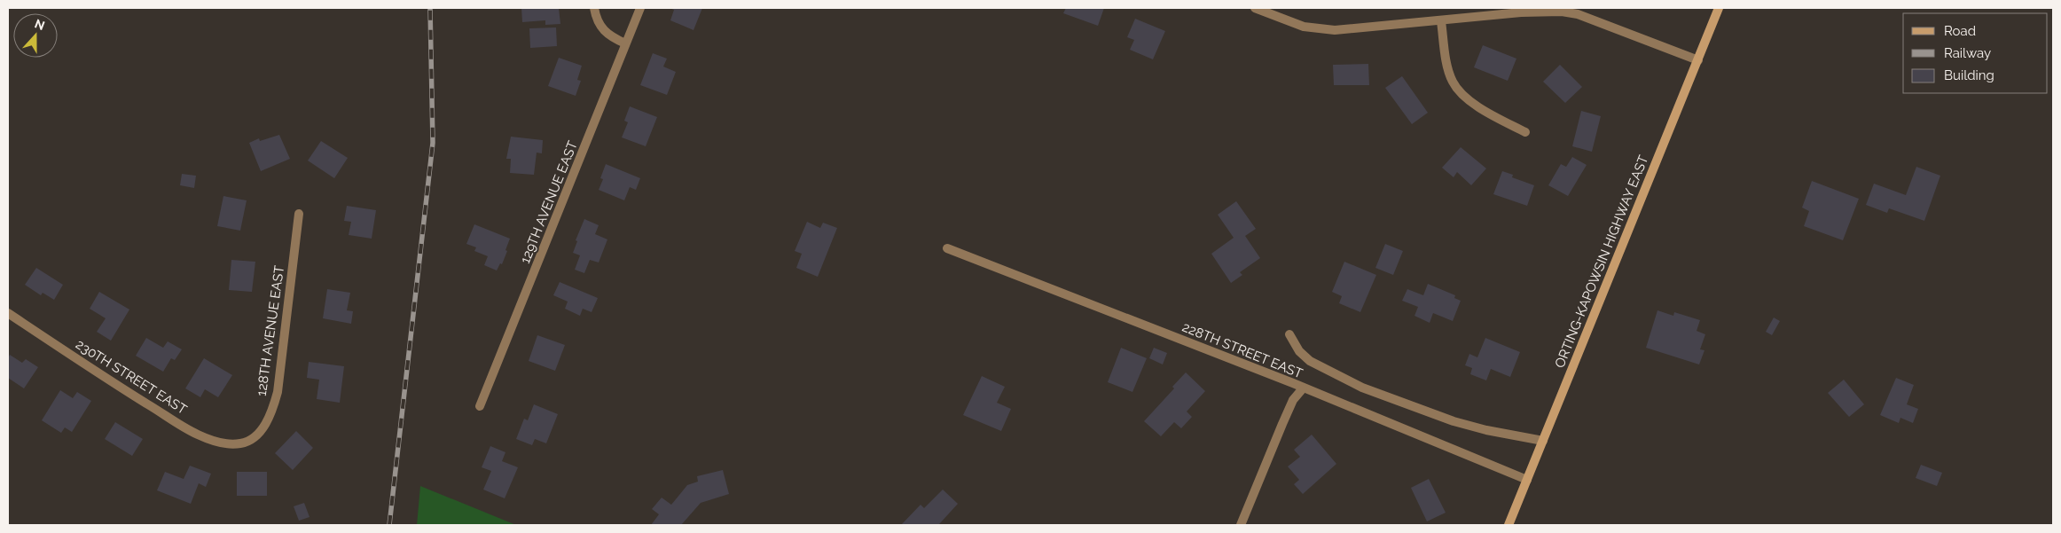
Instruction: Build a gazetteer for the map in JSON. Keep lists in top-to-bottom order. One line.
{"streets":{"main road":["ORTING-KAPOWSIN HIGHWAY EAST"],"street":["129TH AVENUE EAST","128TH AVENUE EAST","228TH STREET EAST","230TH STREET EAST"]},"crossings":[["ORTING-KAPOWSIN HIGHWAY EAST","228TH STREET EAST"],["128TH AVENUE EAST","230TH STREET EAST"]],"legend":["Road","Railway","Building"],"north":"top"}
